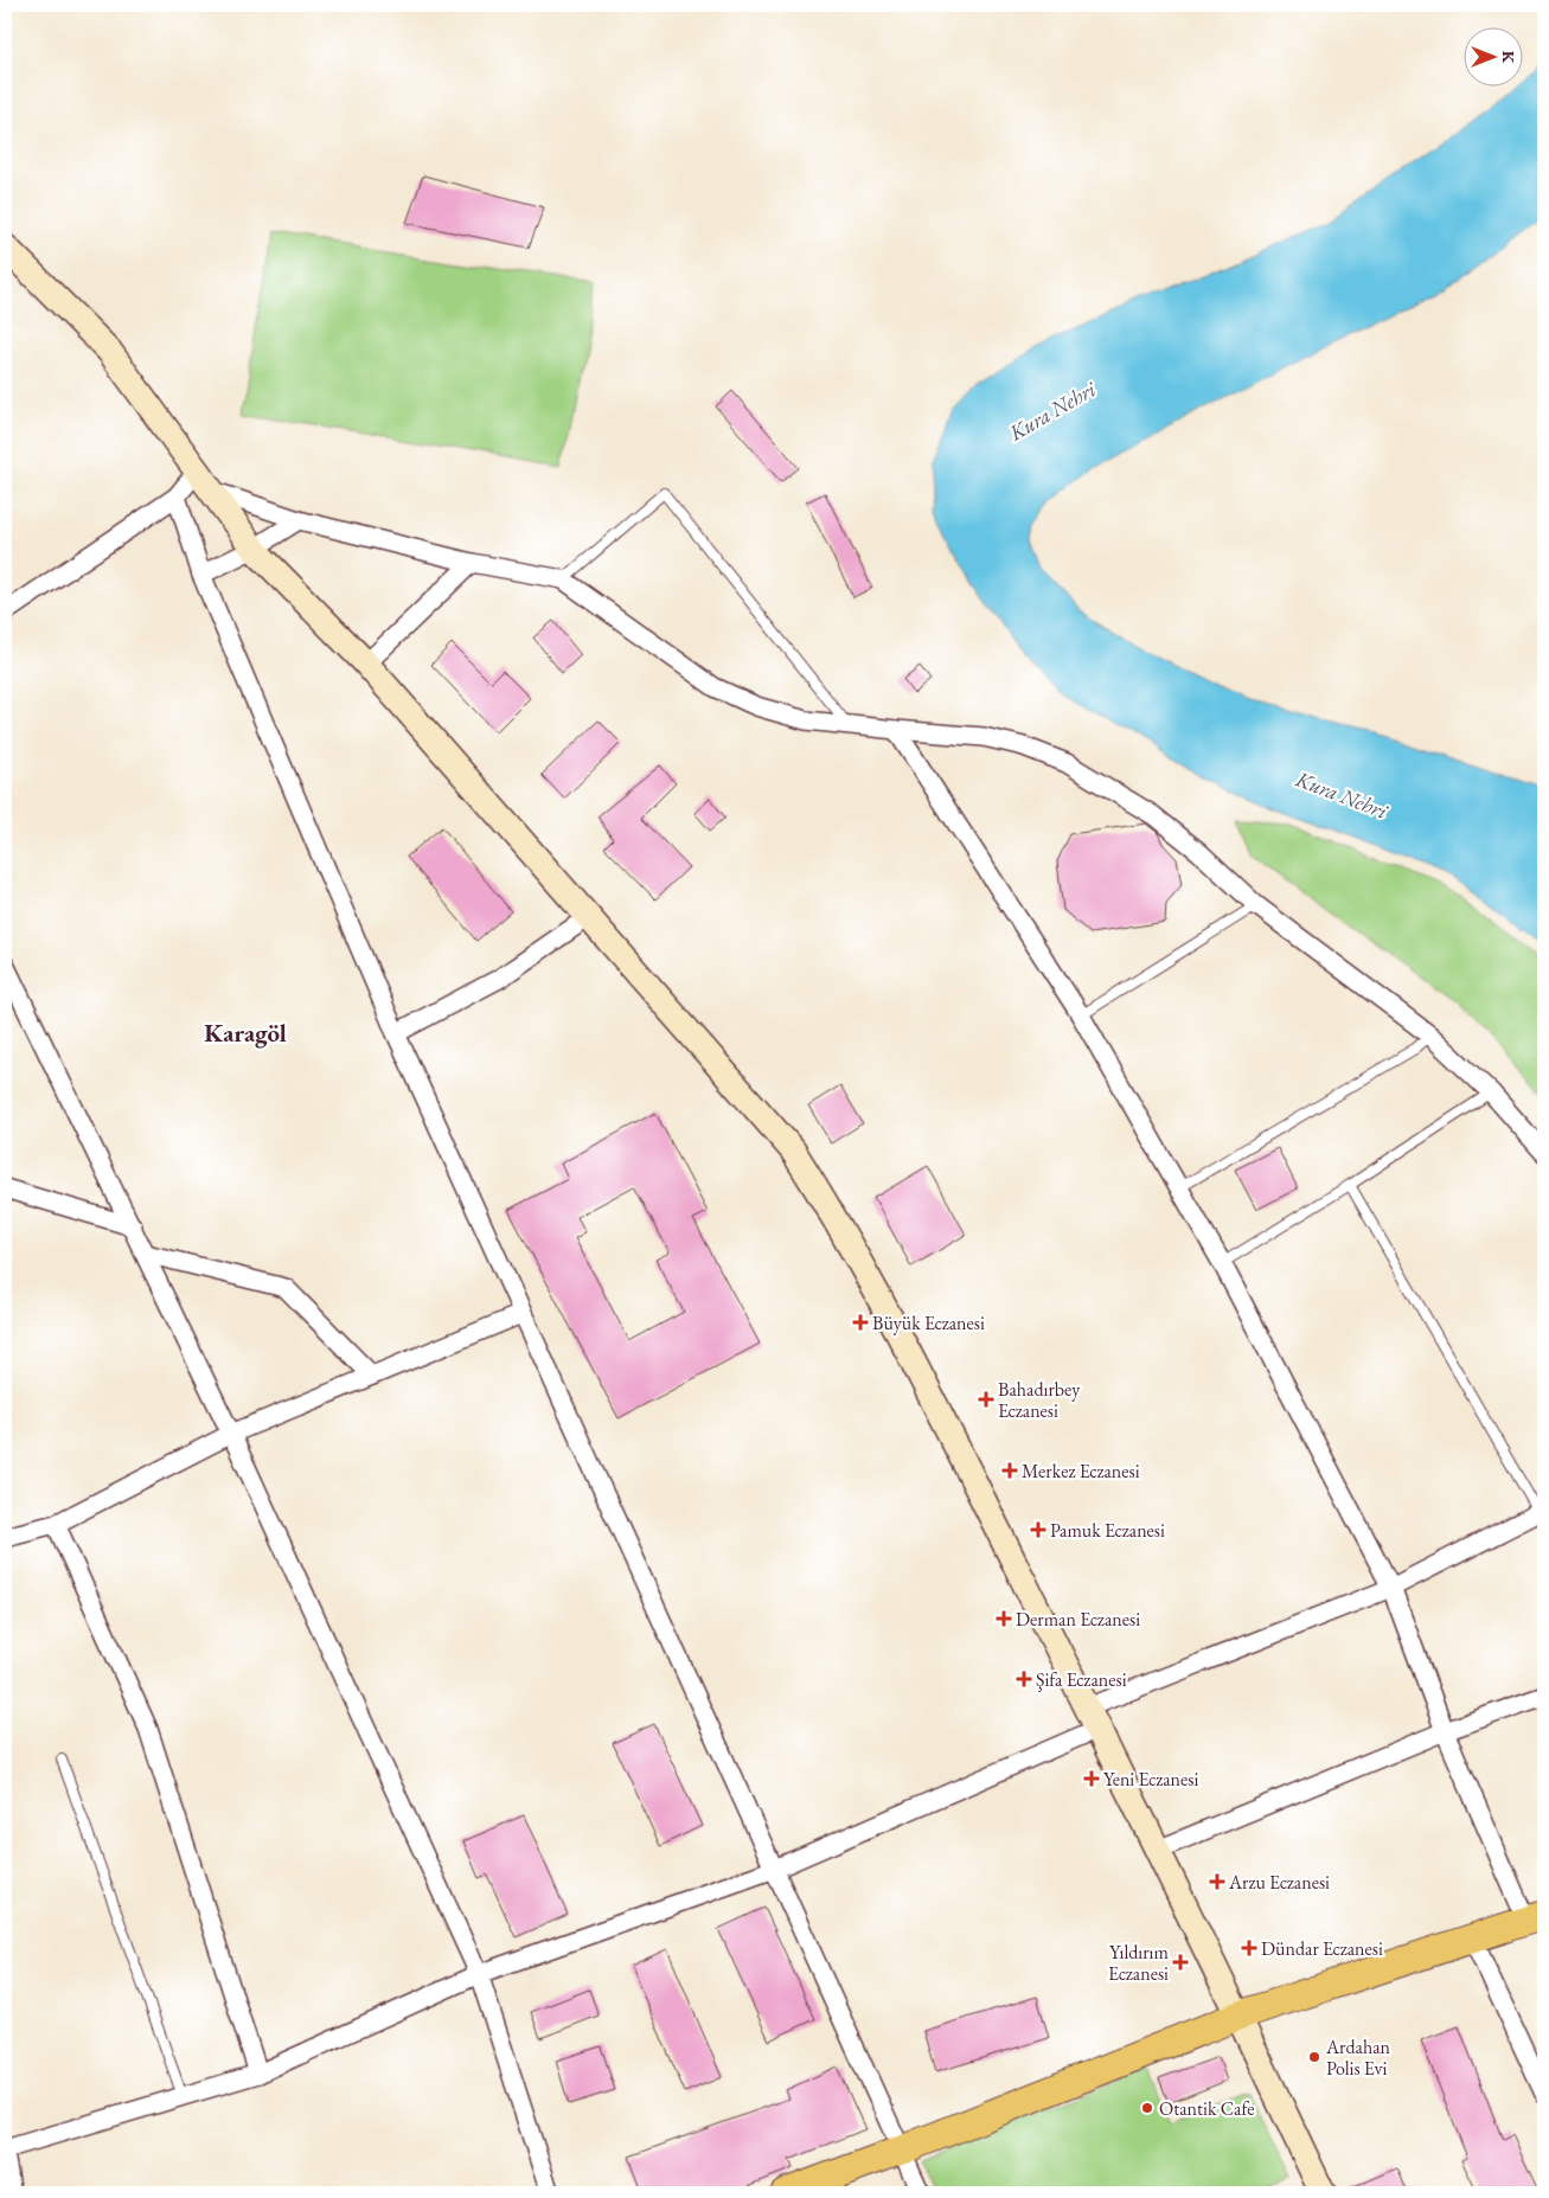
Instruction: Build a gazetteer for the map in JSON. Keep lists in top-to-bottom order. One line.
{"districts":["Karagöl"],"water":["Kura Nehri"],"places":{"health":["Büyük Eczanesi","Bahadırbey Eczanesi","Merkez Eczanesi","Pamuk Eczanesi","Derman Eczanesi","Şifa Eczanesi","Yeni Eczanesi","Arzu Eczanesi","Dündar Eczanesi","Yıldırım Eczanesi"],"other":["Ardahan Polis Evi","Otantik Cafe"]},"north":"right"}
